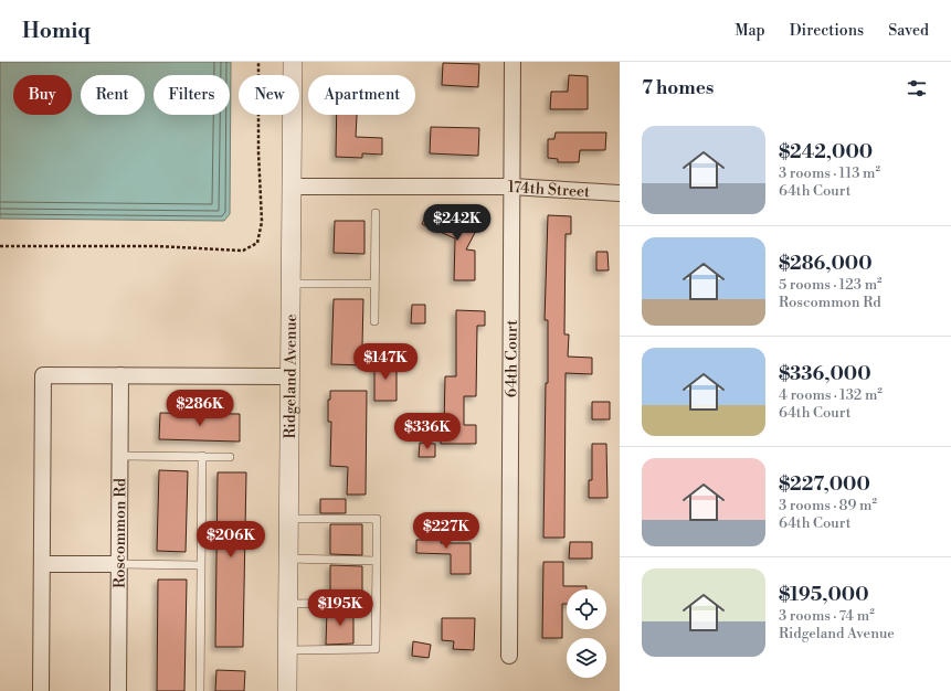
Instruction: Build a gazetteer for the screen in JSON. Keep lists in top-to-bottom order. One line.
{"streets":{"street":["174th Street","64th Court","Ridgeland Avenue","Roscommon Rd"]},"crossings":[["174th Street","64th Court"],["174th Street","Ridgeland Avenue"]],"page":{"header":"Homiq","nav":["Map","Directions","Saved"],"heading":"7 homes","chip":["Buy","Rent","Filters","New","Apartment"],"list":[{"name":"$242,000","note":"3 rooms · 113 m² · 64th Court"},{"name":"$286,000","note":"5 rooms · 123 m² · Roscommon Rd"},{"name":"$336,000","note":"4 rooms · 132 m² · 64th Court"},{"name":"$227,000","note":"3 rooms · 89 m² · 64th Court"},{"name":"$195,000","note":"3 rooms · 74 m² · Ridgeland Avenue"}],"price":["$242K","$147K","$286K","$336K","$227K","$206K","$195K"]}}
